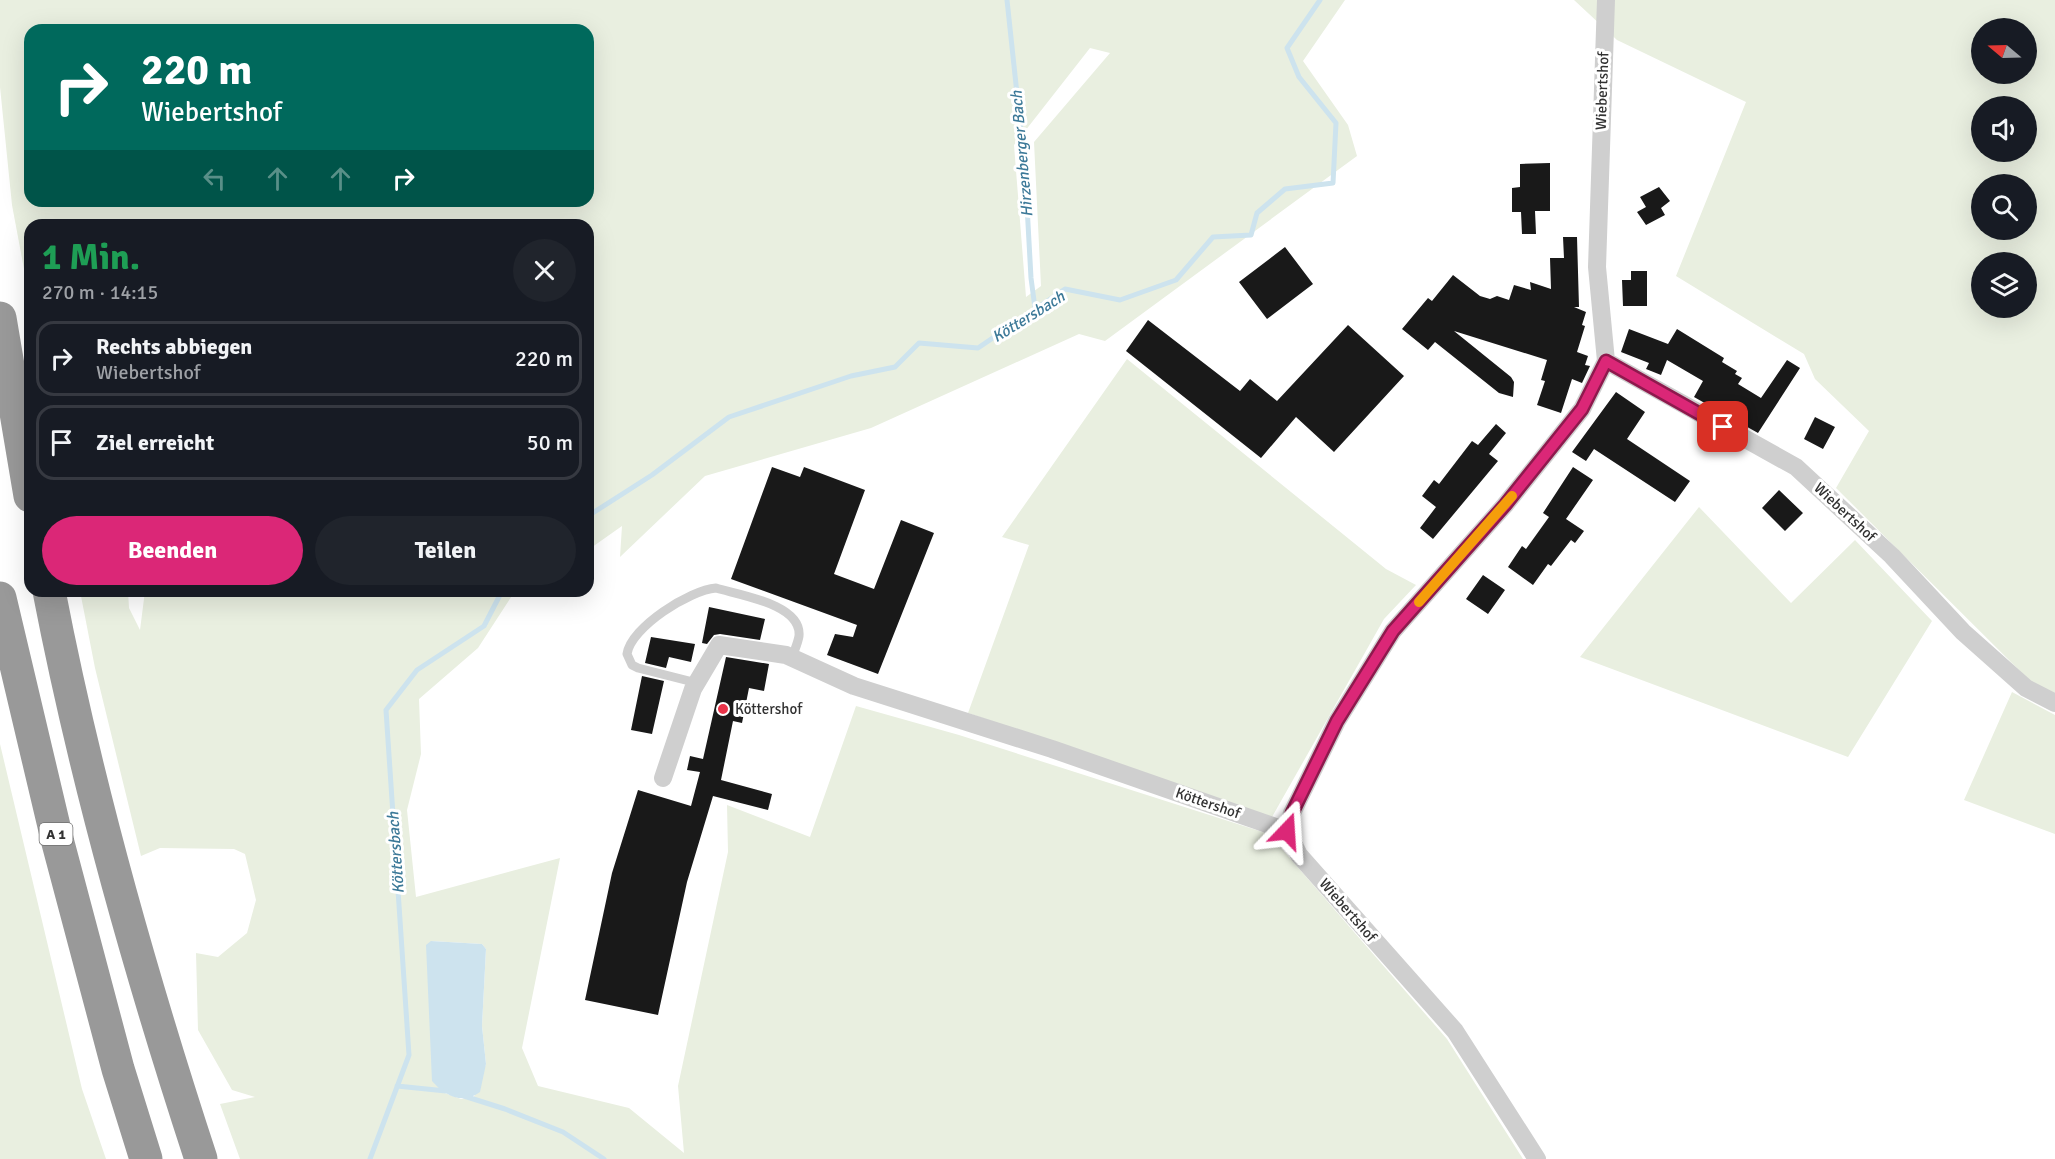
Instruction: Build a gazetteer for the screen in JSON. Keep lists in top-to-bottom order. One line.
{"streets":{"highway":["A 1"],"street":["Wiebertshof","Köttershof"]},"crossings":[["Wiebertshof","Köttershof"]],"water":["Hirzenberger Bach","Köttersbach"],"places":["Köttershof"],"north":"left","page":{"turn":["220 m","Wiebertshof"],"heading":["1 Min.","270 m · 14:15"],"list":[{"name":"Rechts abbiegen","note":"Wiebertshof","value":"220 m"},{"name":"Ziel erreicht","value":"50 m"}],"buttons":["Beenden","Teilen"]}}
